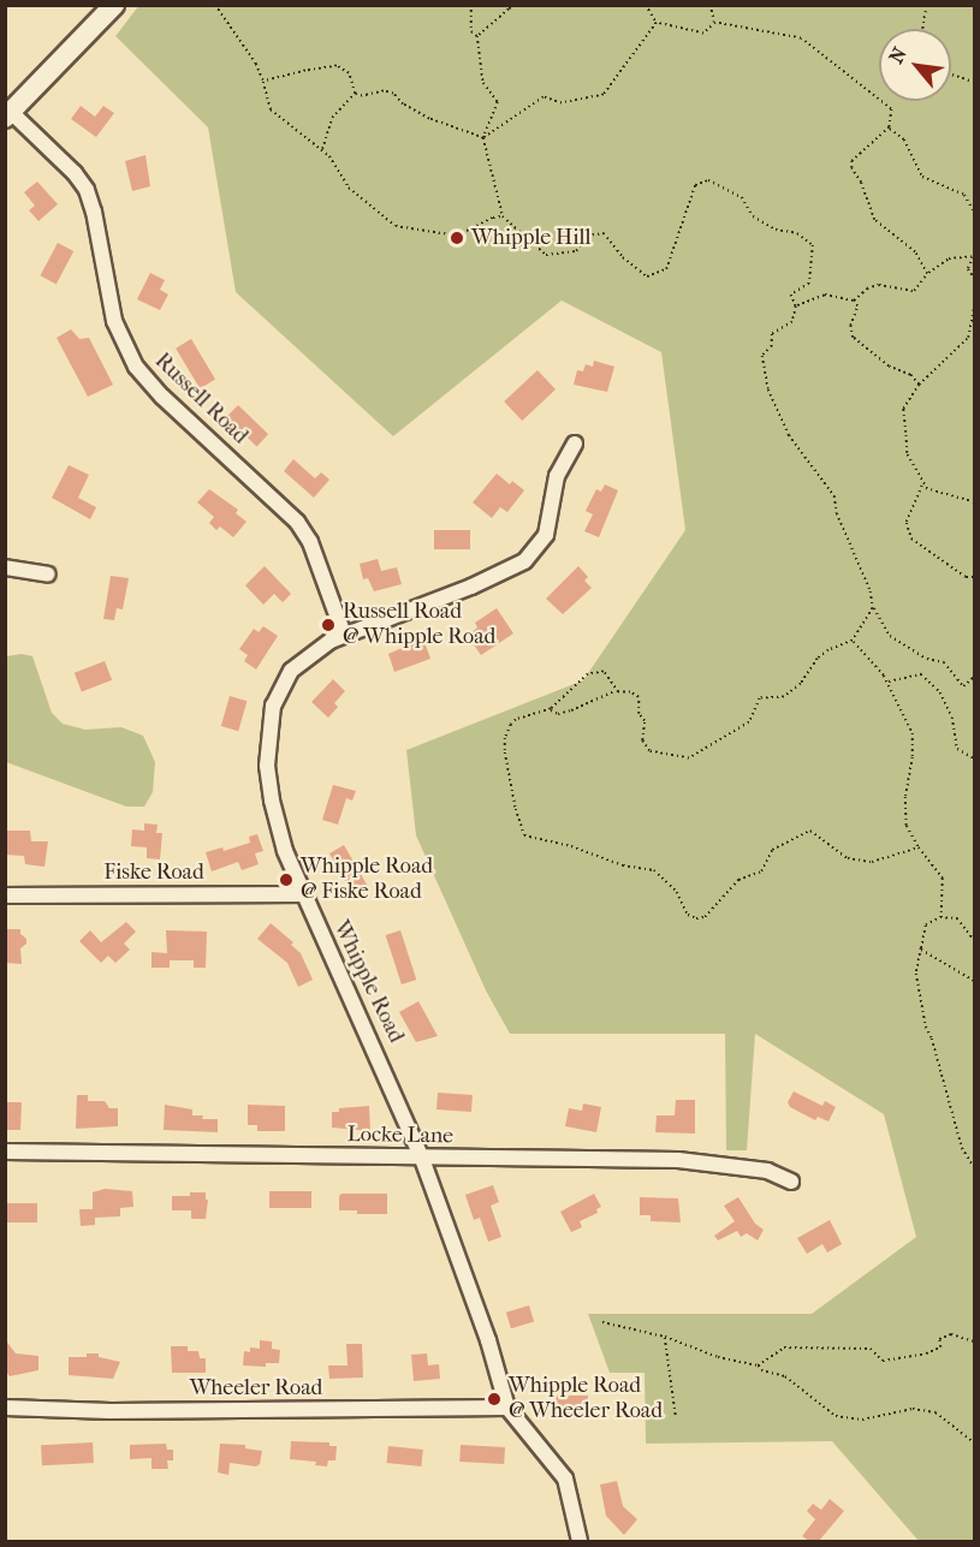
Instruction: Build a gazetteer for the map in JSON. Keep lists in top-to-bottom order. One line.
{"streets":{"street":["Russell Road","Fiske Road","Whipple Road","Locke Lane","Wheeler Road"]},"crossings":[["Russell Road","Whipple Road"],["Fiske Road","Whipple Road"],["Whipple Road","Locke Lane"],["Whipple Road","Wheeler Road"]],"places":["Whipple Hill","Russell Road @ Whipple Road","Whipple Road @ Fiske Road","Whipple Road @ Wheeler Road"],"north":"top left"}
